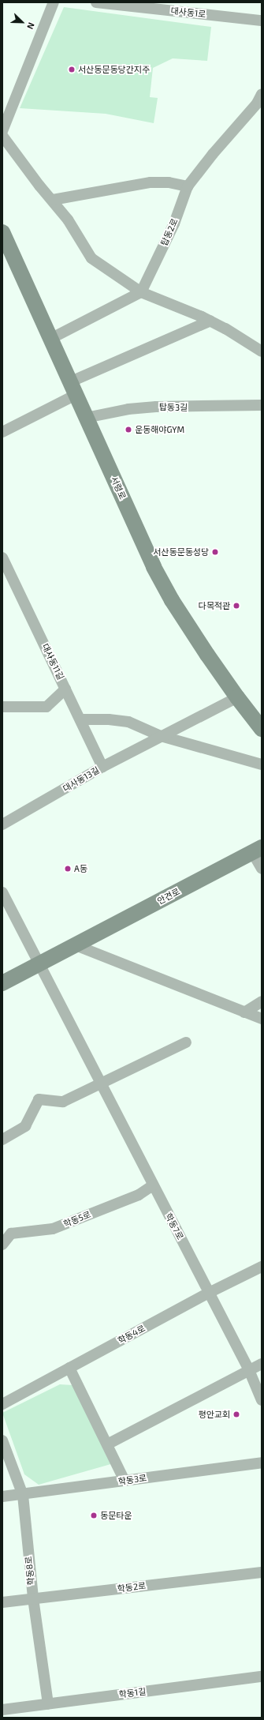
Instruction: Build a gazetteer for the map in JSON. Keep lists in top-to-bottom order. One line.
{"streets":{"street":["대사동1로","탑동2로","탑동3길","서령로","대사동11길","대사동13길","안견로","학동5로","학동7로","학동4로","학동3로","학동8로","학동2로","학동1길"]},"crossings":[["탑동3길","서령로"],["서령로","대사동13길"],["대사동11길","대사동13길"],["안견로","학동7로"],["학동5로","학동7로"],["학동7로","학동4로"],["학동3로","학동8로"],["학동8로","학동2로"],["학동8로","학동1길"]],"places":["서산동문동당간지주","운동해야GYM","서산동문동성당","다목적관","A동","평안교회","동문타운"],"north":"bottom right"}
